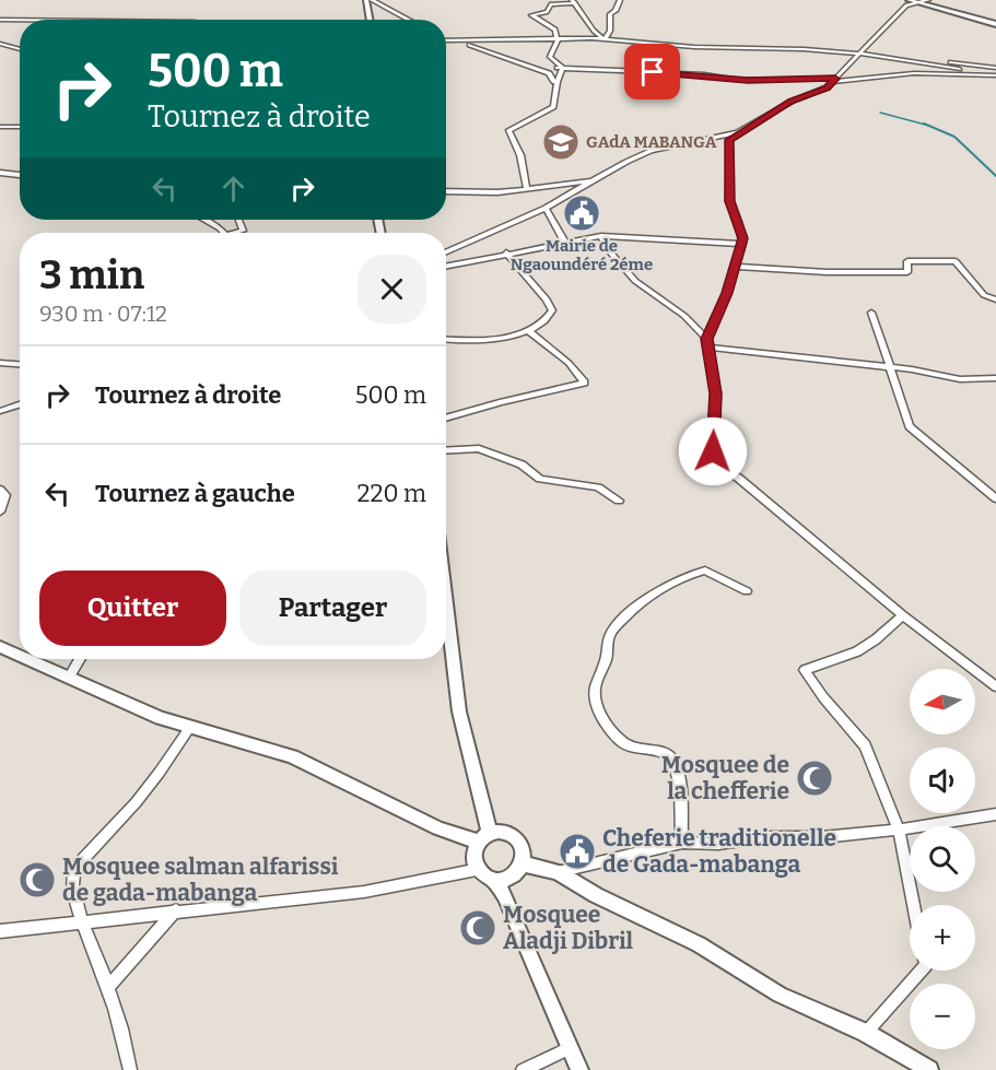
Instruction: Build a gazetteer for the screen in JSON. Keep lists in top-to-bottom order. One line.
{"places":{"school or university":["GAdA MABANGA"],"public building":["Mairie de Ngaoundéré 2éme","Cheferie traditionelle de Gada-mabanga"],"mosque":["Mosquee de la chefferie","Mosquee salman alfarissi de gada-mabanga","Mosquee Aladji Dibril"]},"north":"left","page":{"turn":["500 m","Tournez à droite"],"heading":["3 min","930 m · 07:12"],"list":[{"name":"Tournez à droite","value":"500 m"},{"name":"Tournez à gauche","value":"220 m"}],"buttons":["Quitter","Partager"],"map_buttons":["+","−"]}}
